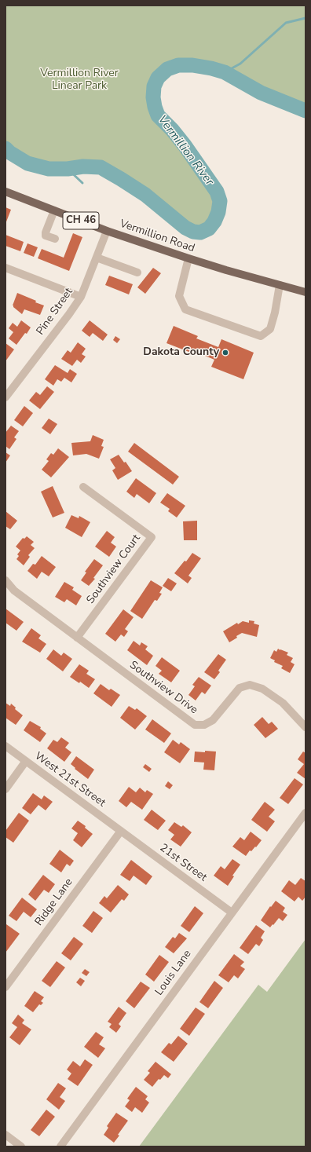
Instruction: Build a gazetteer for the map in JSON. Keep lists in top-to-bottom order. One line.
{"streets":{"main road":["CH 46","Vermillion Road"],"street":["Pine Street","Southview Court","Southview Drive","West 21st Street","21st Street","Ridge Lane","Louis Lane"]},"crossings":[["Vermillion Road","Pine Street"],["Southview Court","Southview Drive"],["West 21st Street","21st Street"],["West 21st Street","Ridge Lane"],["21st Street","Ridge Lane"],["21st Street","Louis Lane"]],"water":["Vermillion River"],"parks":["Vermillion River Linear Park"],"places":["Dakota County"]}
